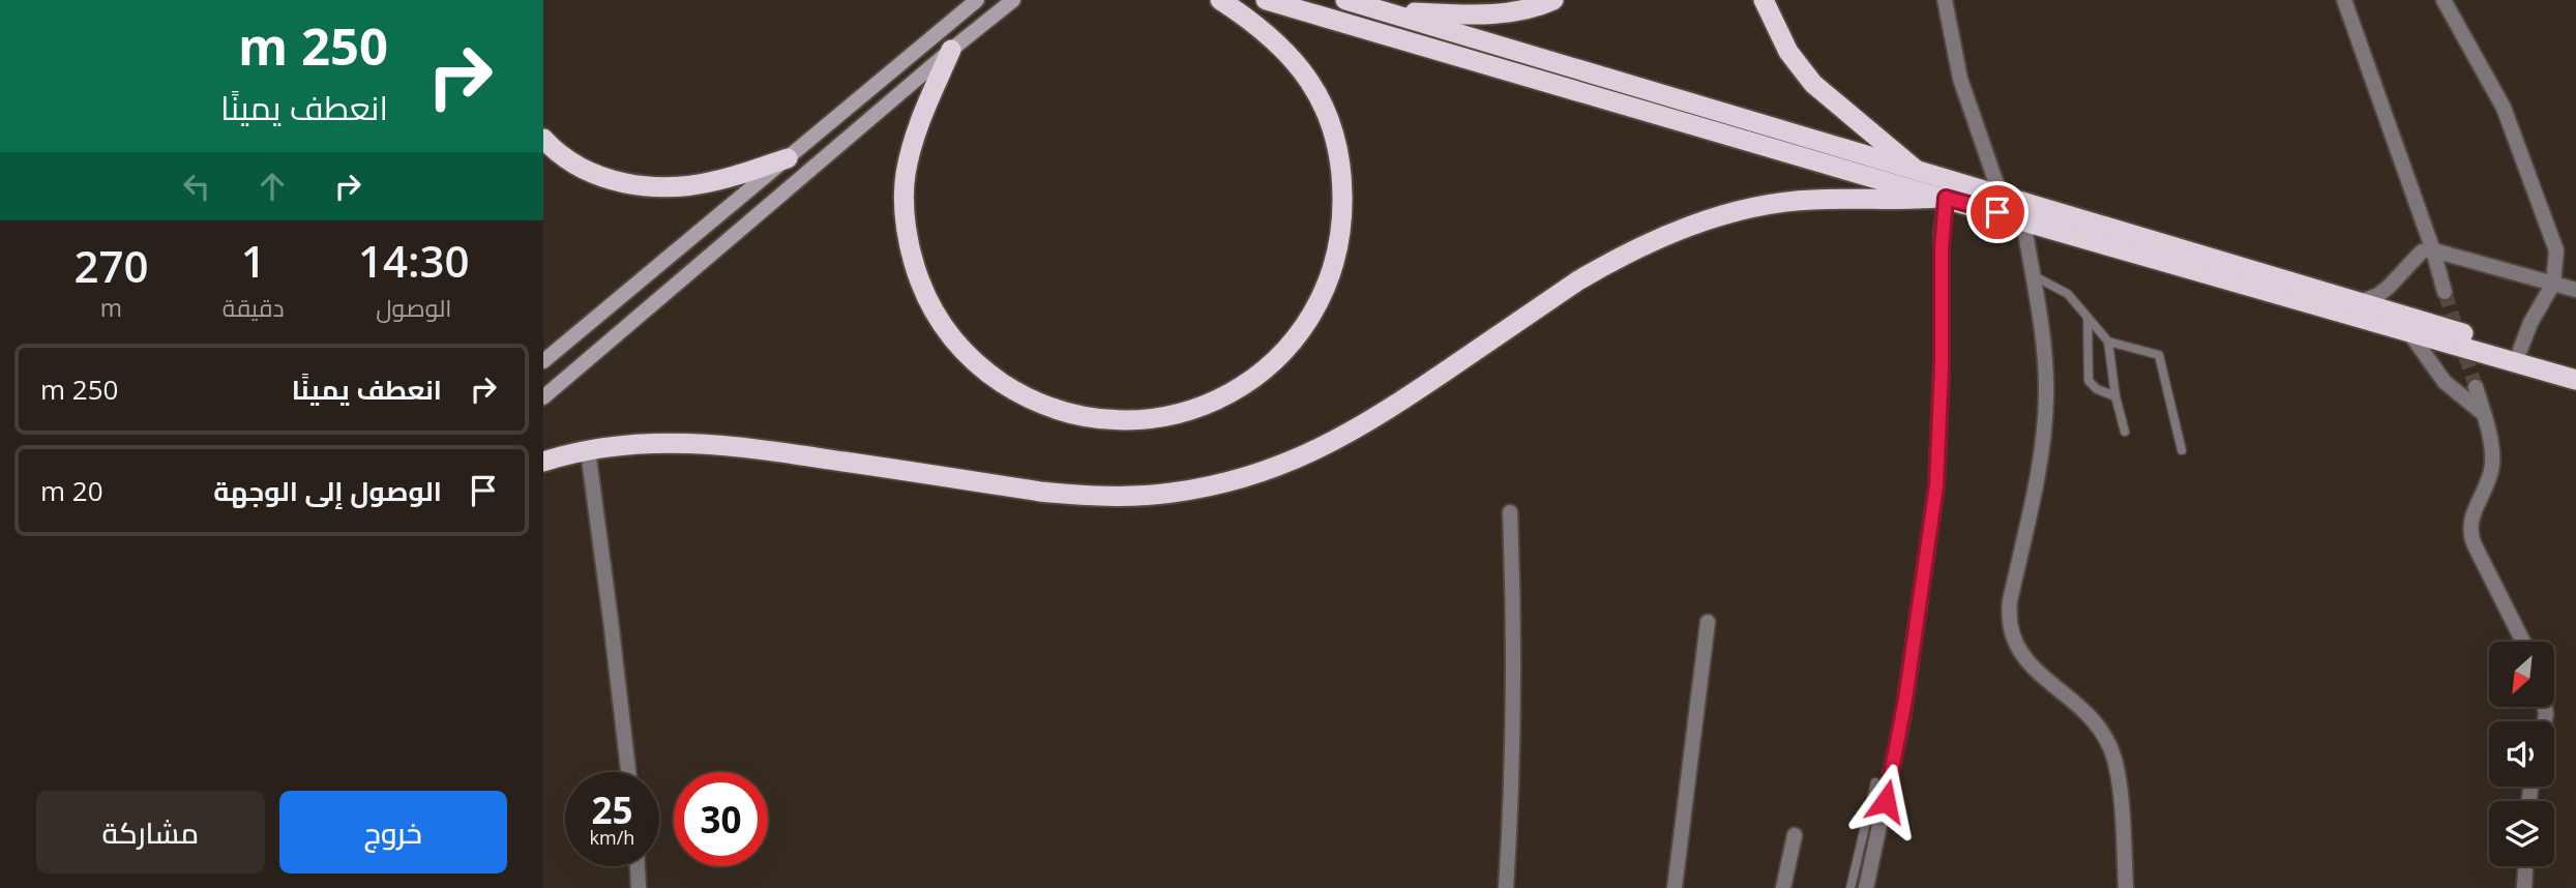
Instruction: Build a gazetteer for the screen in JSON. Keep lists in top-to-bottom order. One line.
{"north":"bottom left","page":{"turn":["250 m","انعطف يمينًا"],"eta":["14:30","الوصول","1","دقيقة","270","m"],"list":[{"name":"انعطف يمينًا","value":"250 m"},{"name":"الوصول إلى الوجهة","value":"20 m"}],"speed":"25 km/h","limit":"30","buttons":["خروج","مشاركة"]}}
